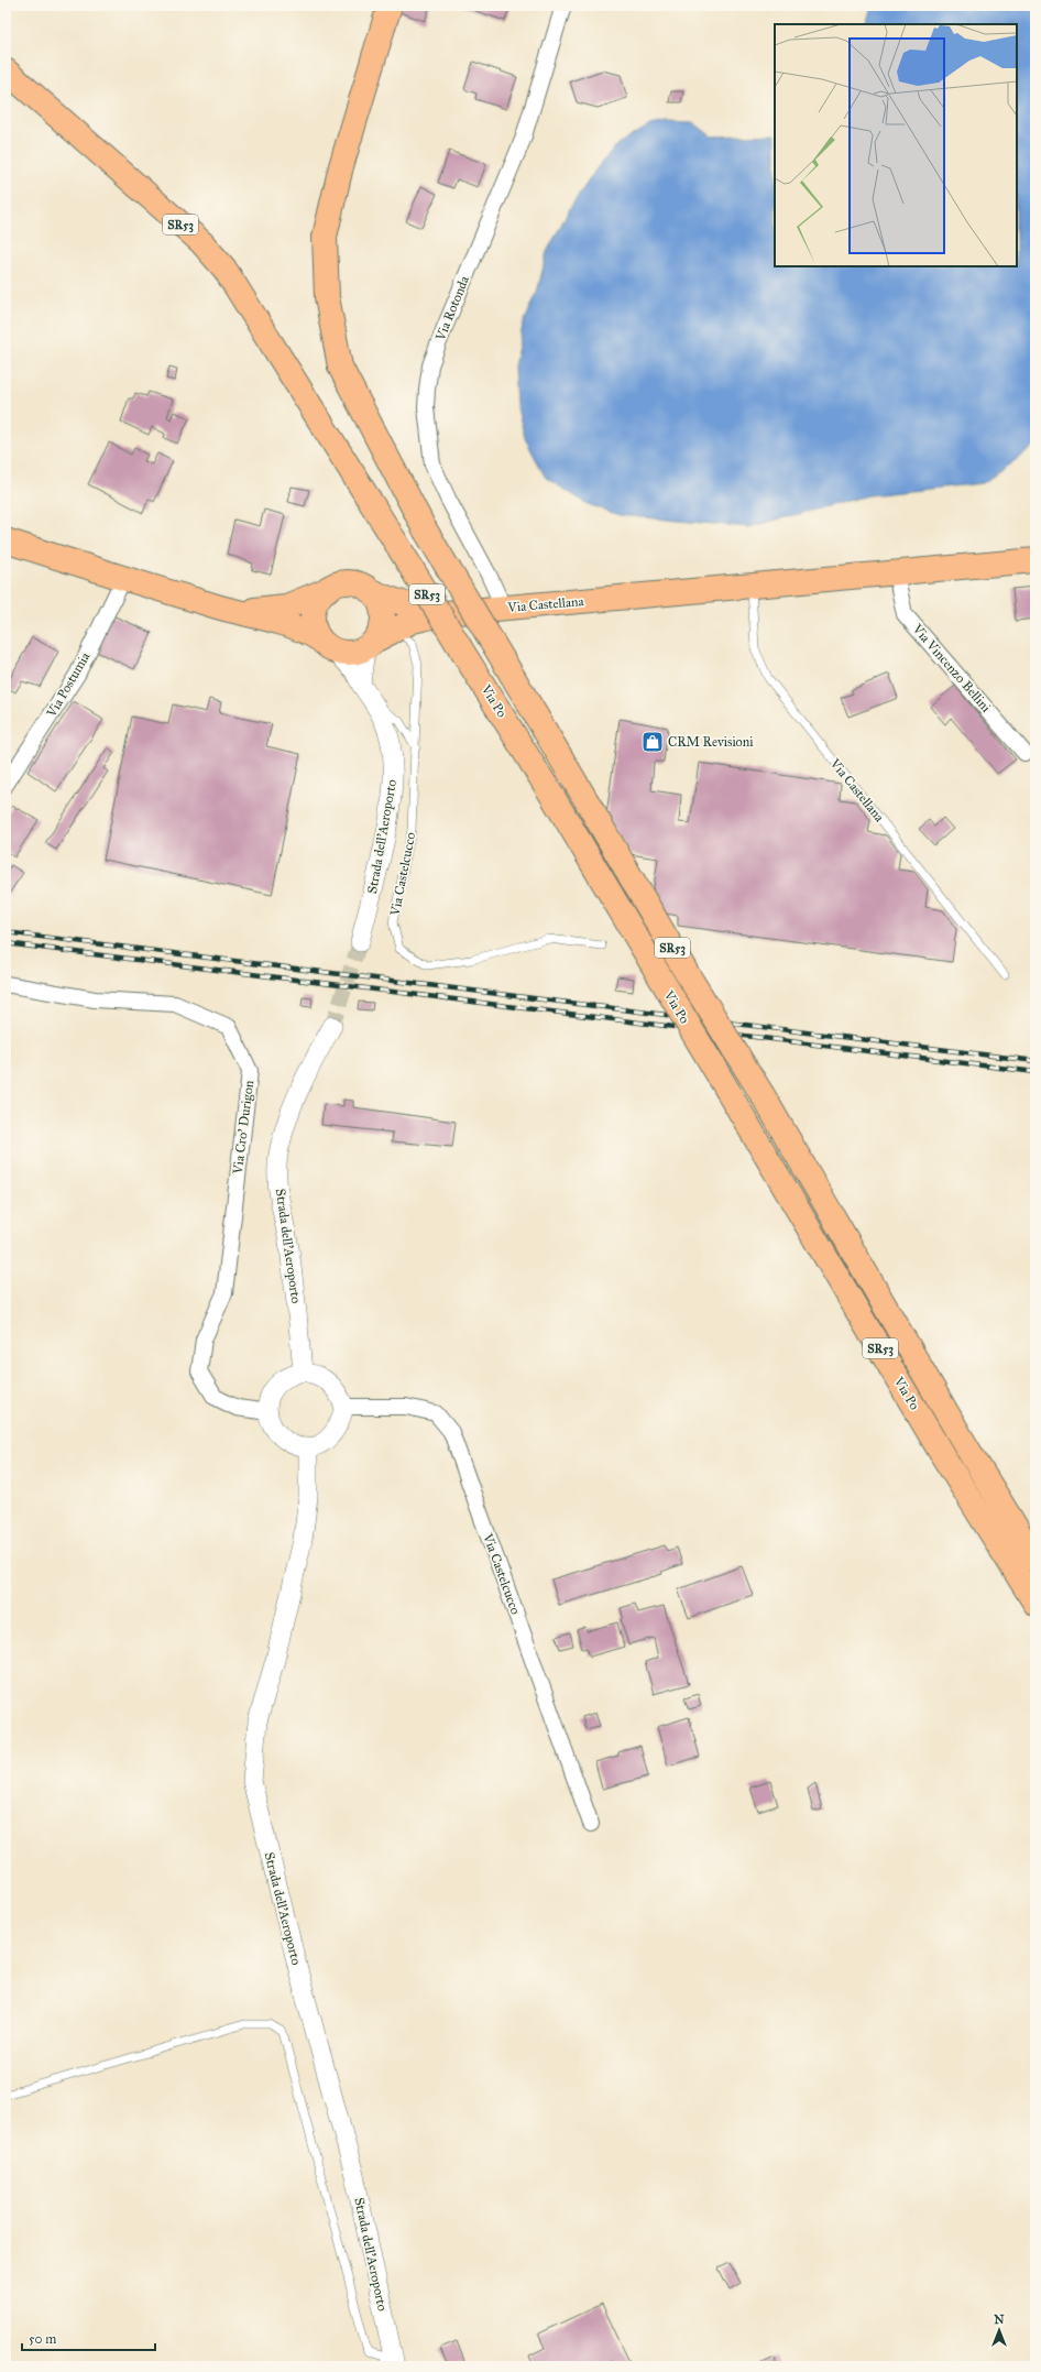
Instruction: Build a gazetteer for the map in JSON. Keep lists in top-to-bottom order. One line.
{"streets":{"main road":["SR53","Via Castellana","Via Po"],"street":["Via Rotonda","Via Vincenzo Bellini","Via Postumia","Strada dell'Aeroporto","Via Castelcucco","Via Cro' Durigon"]},"crossings":[["Via Rotonda","Via Castellana"],["Via Castellana","Via Vincenzo Bellini"],["Strada dell'Aeroporto","Via Castelcucco"],["Strada dell'Aeroporto","Via Cro' Durigon"],["Via Castelcucco","Via Cro' Durigon"]],"places":{"shop":["CRM Revisioni"]},"scale_bar":"50 m","north":"top"}
